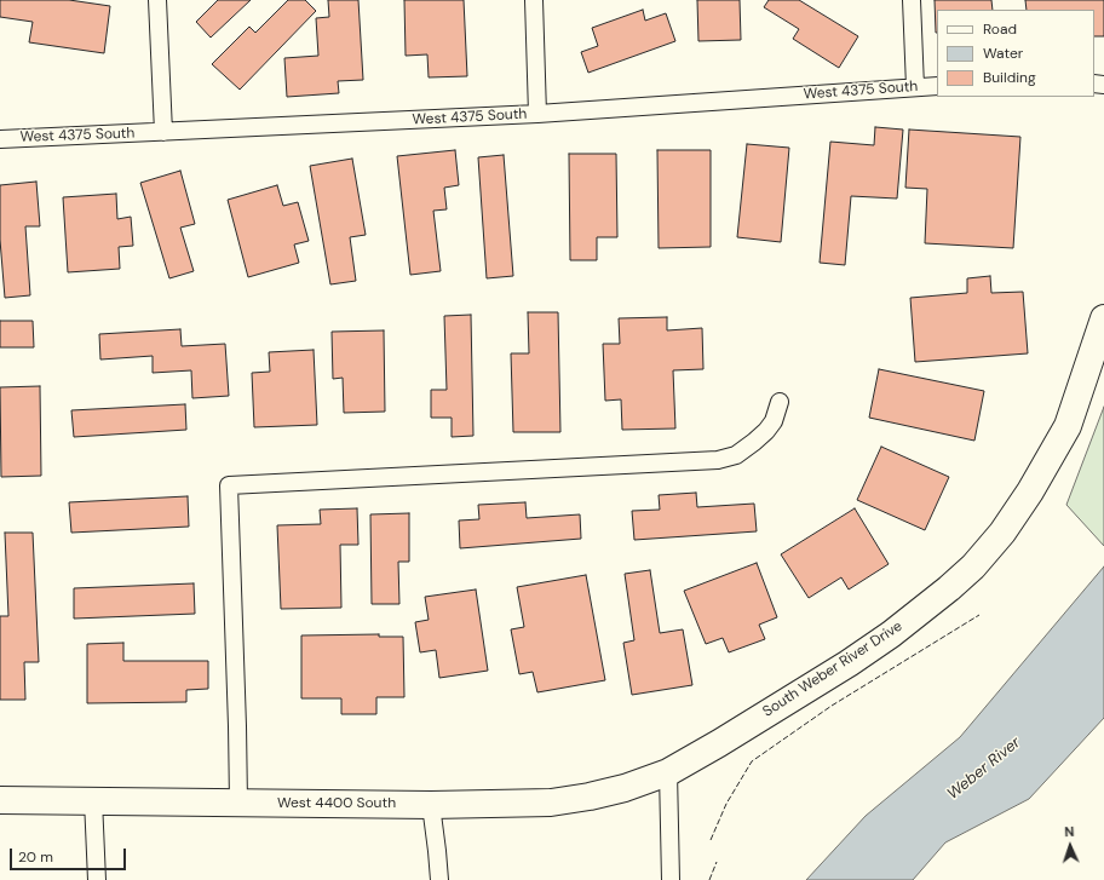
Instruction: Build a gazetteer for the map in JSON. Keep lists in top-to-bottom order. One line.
{"streets":{"street":["South Weber River Drive","West 4400 South"],"lane":["West 4375 South"]},"crossings":[["South Weber River Drive","West 4400 South"]],"water":["Weber River"],"legend":["Road","Water","Building"],"scale_bar":"20 m","north":"top"}
